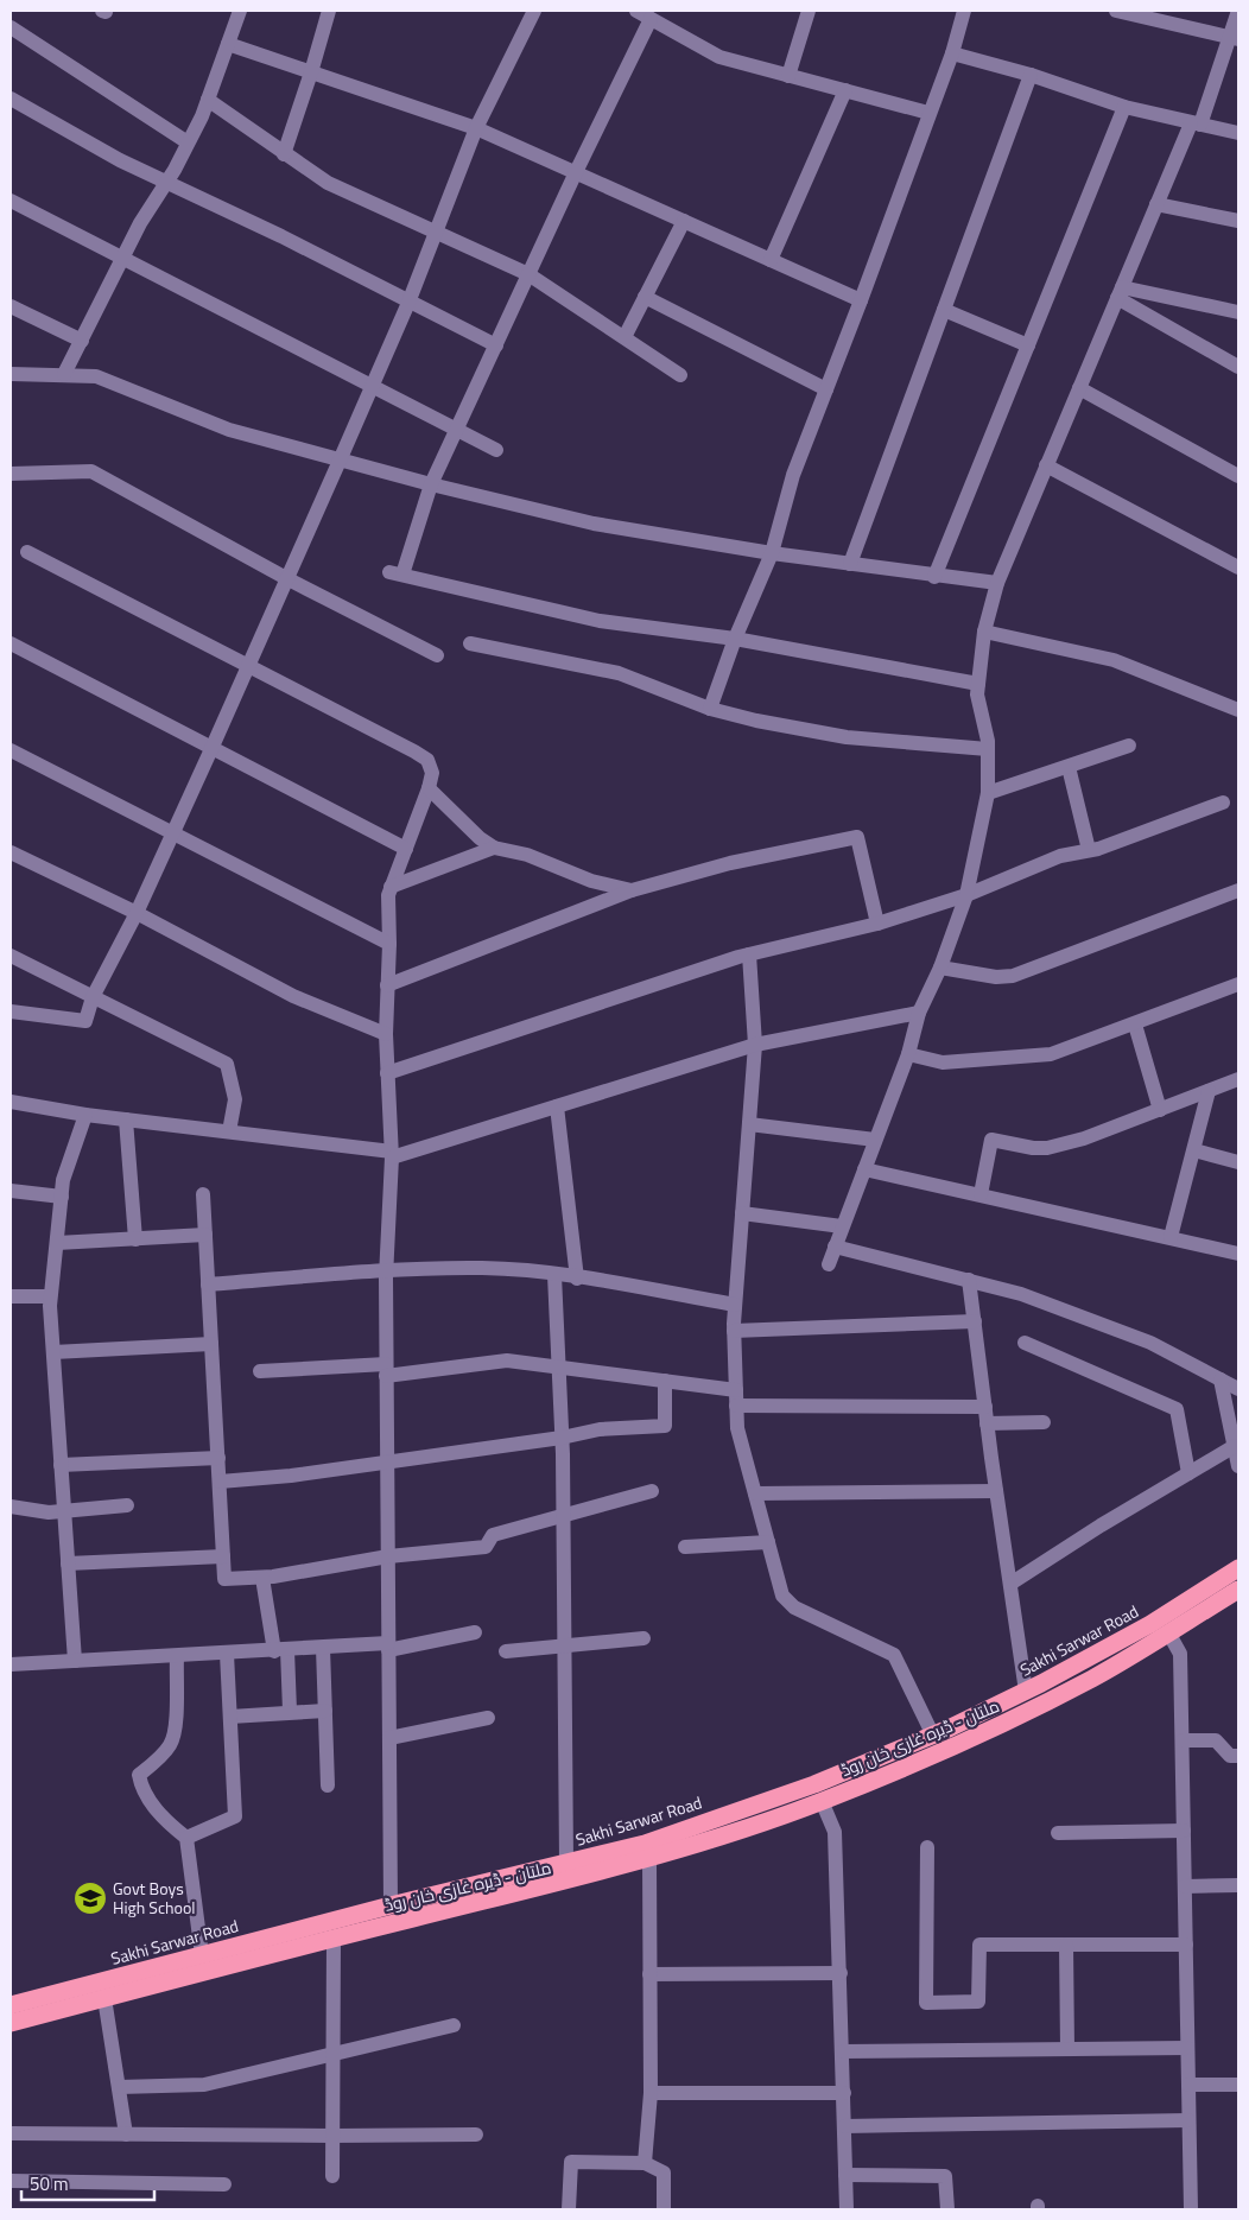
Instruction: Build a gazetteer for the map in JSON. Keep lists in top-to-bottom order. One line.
{"streets":{"highway":["Sakhi Sarwar Road","ملتان - ڈیرہ غازی خان روڈ"]},"crossings":[["Sakhi Sarwar Road","ملتان - ڈیرہ غازی خان روڈ"]],"places":{"school or university":["Govt Boys High School"]},"scale_bar":"50 m"}
